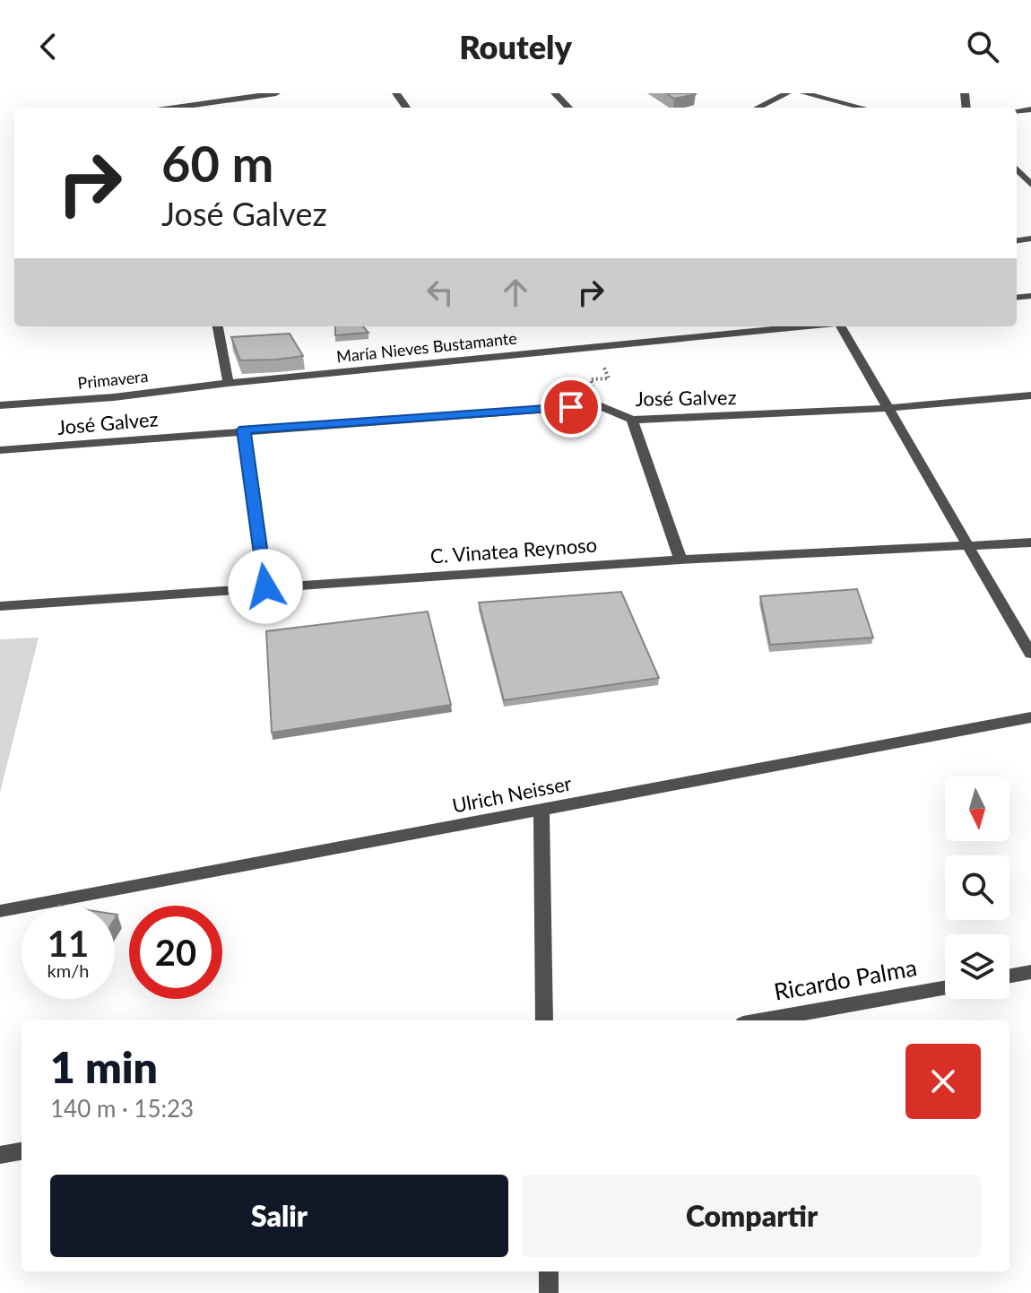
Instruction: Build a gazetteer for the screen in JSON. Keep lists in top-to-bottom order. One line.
{"streets":{"street":["María Nieves Bustamante","Primavera","José Galvez","C. Vinatea Reynoso","Ulrich Neisser","Ricardo Palma"]},"crossings":[["María Nieves Bustamante","Primavera"]],"north":"bottom","page":{"header":"Routely","turn":["60 m","José Galvez"],"speed":"11 km/h","limit":"20","heading":["1 min","140 m · 15:23"],"buttons":["Salir","Compartir"]}}
